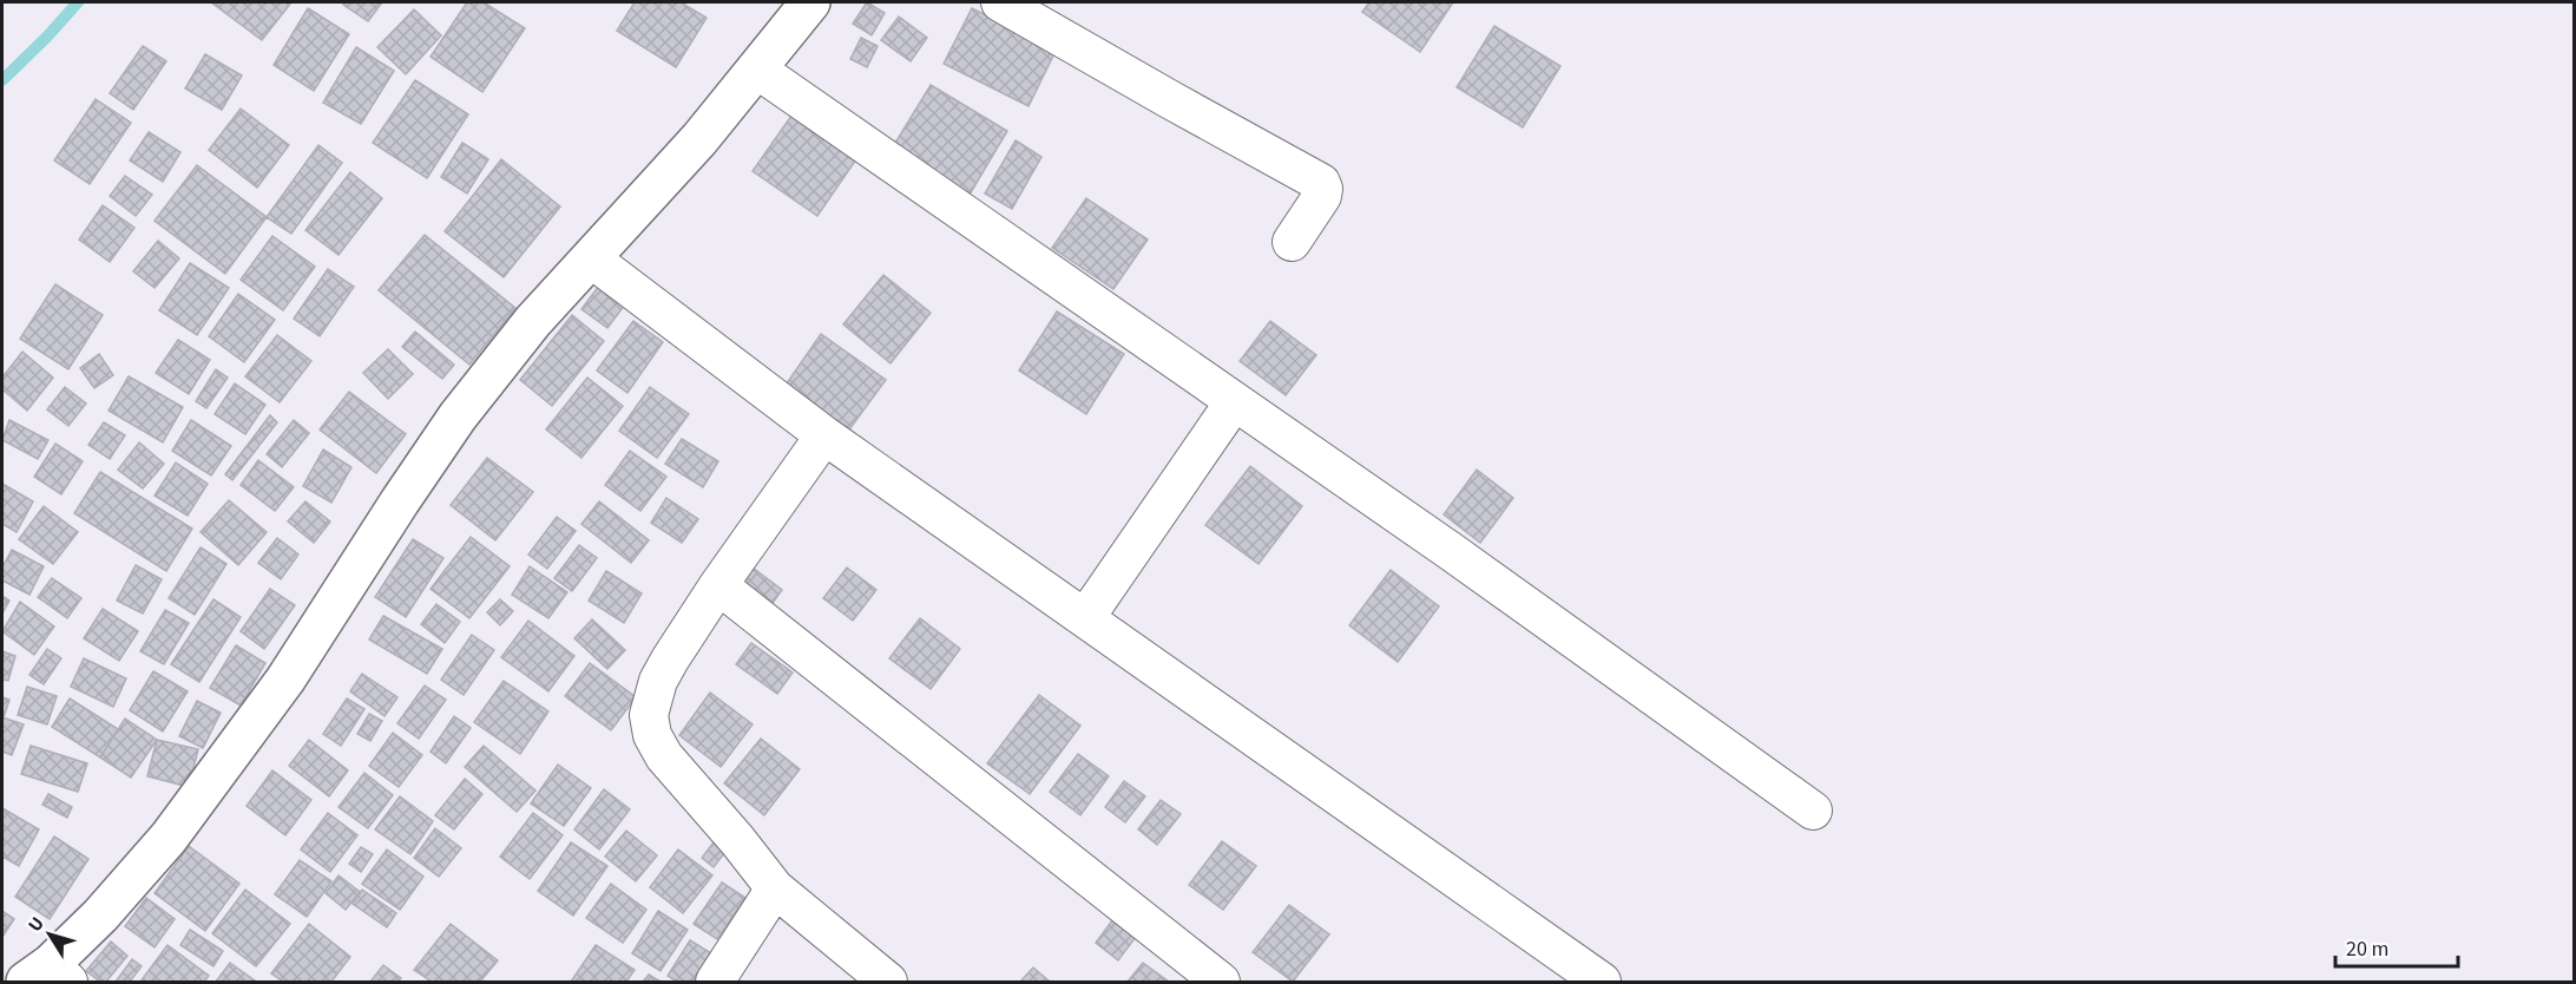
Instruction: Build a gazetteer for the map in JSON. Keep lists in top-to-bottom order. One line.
{"scale_bar":"20 m","north":"top left"}
